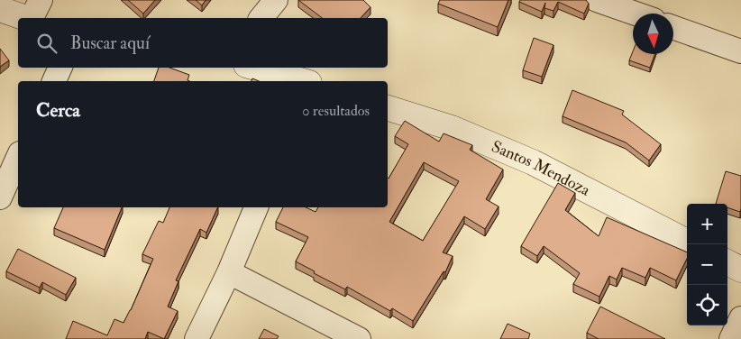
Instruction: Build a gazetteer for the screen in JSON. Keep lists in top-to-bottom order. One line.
{"streets":{"street":["Santos Mendoza"]},"north":"bottom","page":{"search":"Buscar aquí","heading":["Cerca","0 resultados"],"map_buttons":["+","−"]}}
